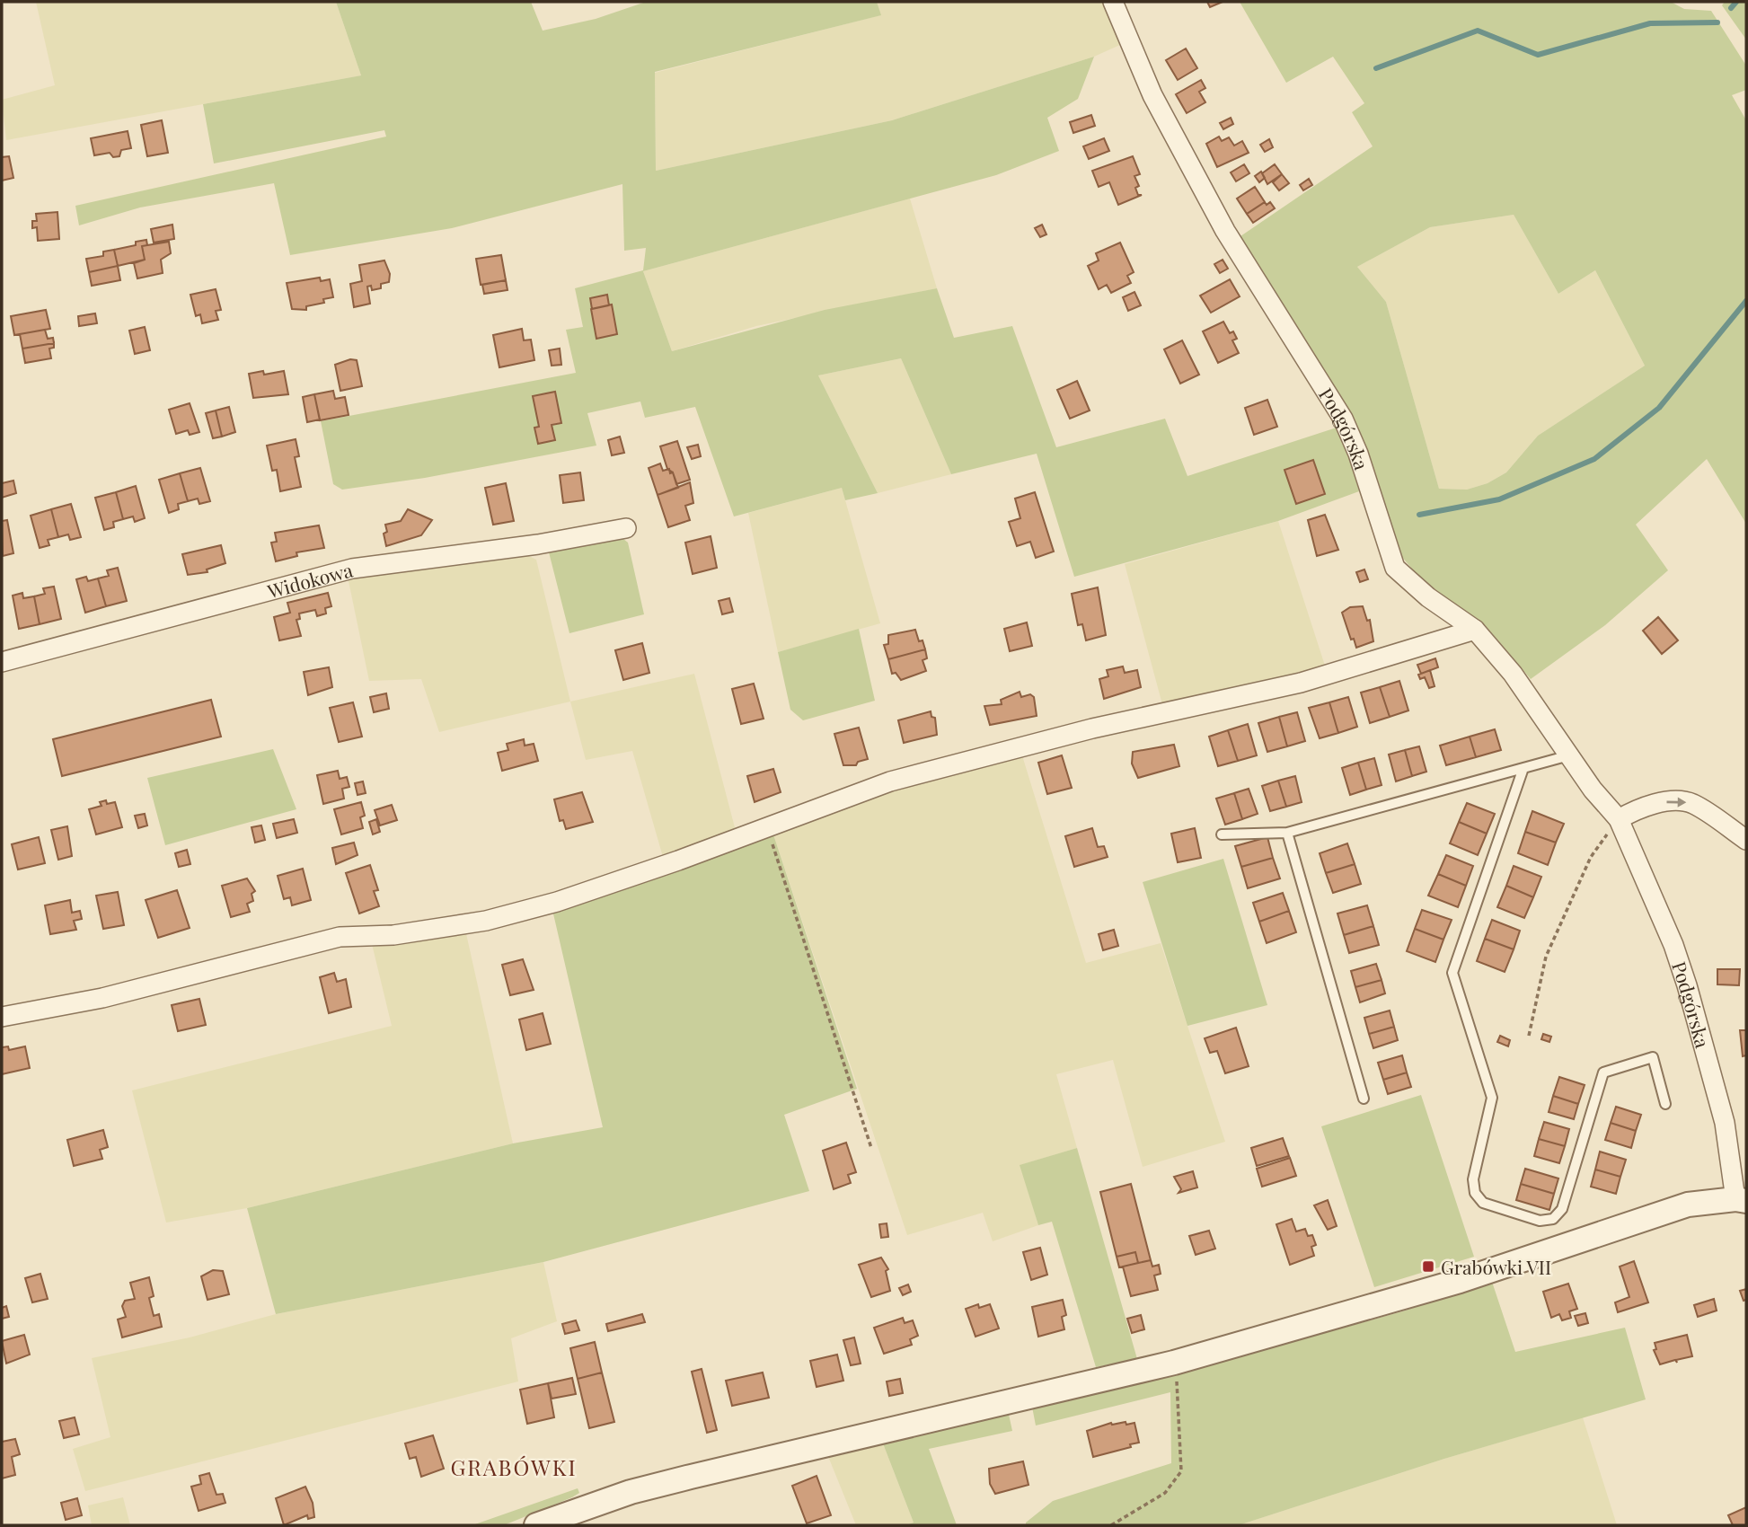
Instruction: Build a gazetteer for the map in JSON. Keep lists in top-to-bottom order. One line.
{"streets":{"street":["Podgórska","Widokowa"]},"districts":["GRABÓWKI"],"places":{"transit":["Grabówki VII"]}}
